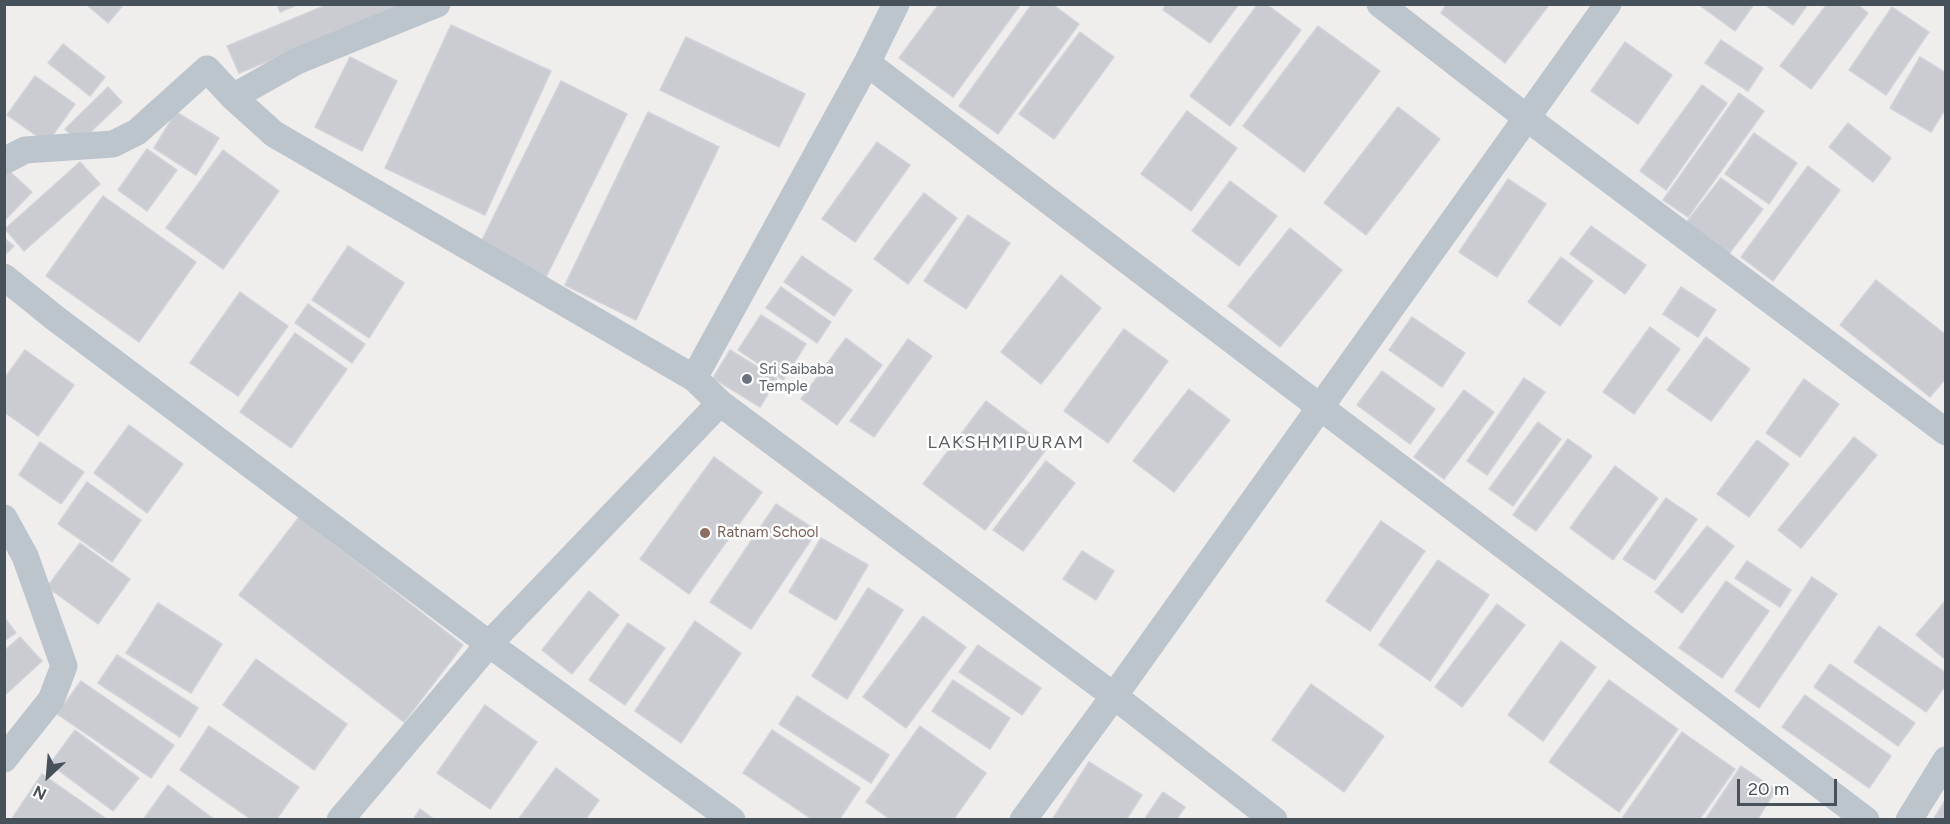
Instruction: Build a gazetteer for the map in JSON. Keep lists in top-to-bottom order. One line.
{"districts":["LAKSHMIPURAM"],"places":["Sri Saibaba Temple","Ratnam School"],"scale_bar":"20 m","north":"bottom left"}
